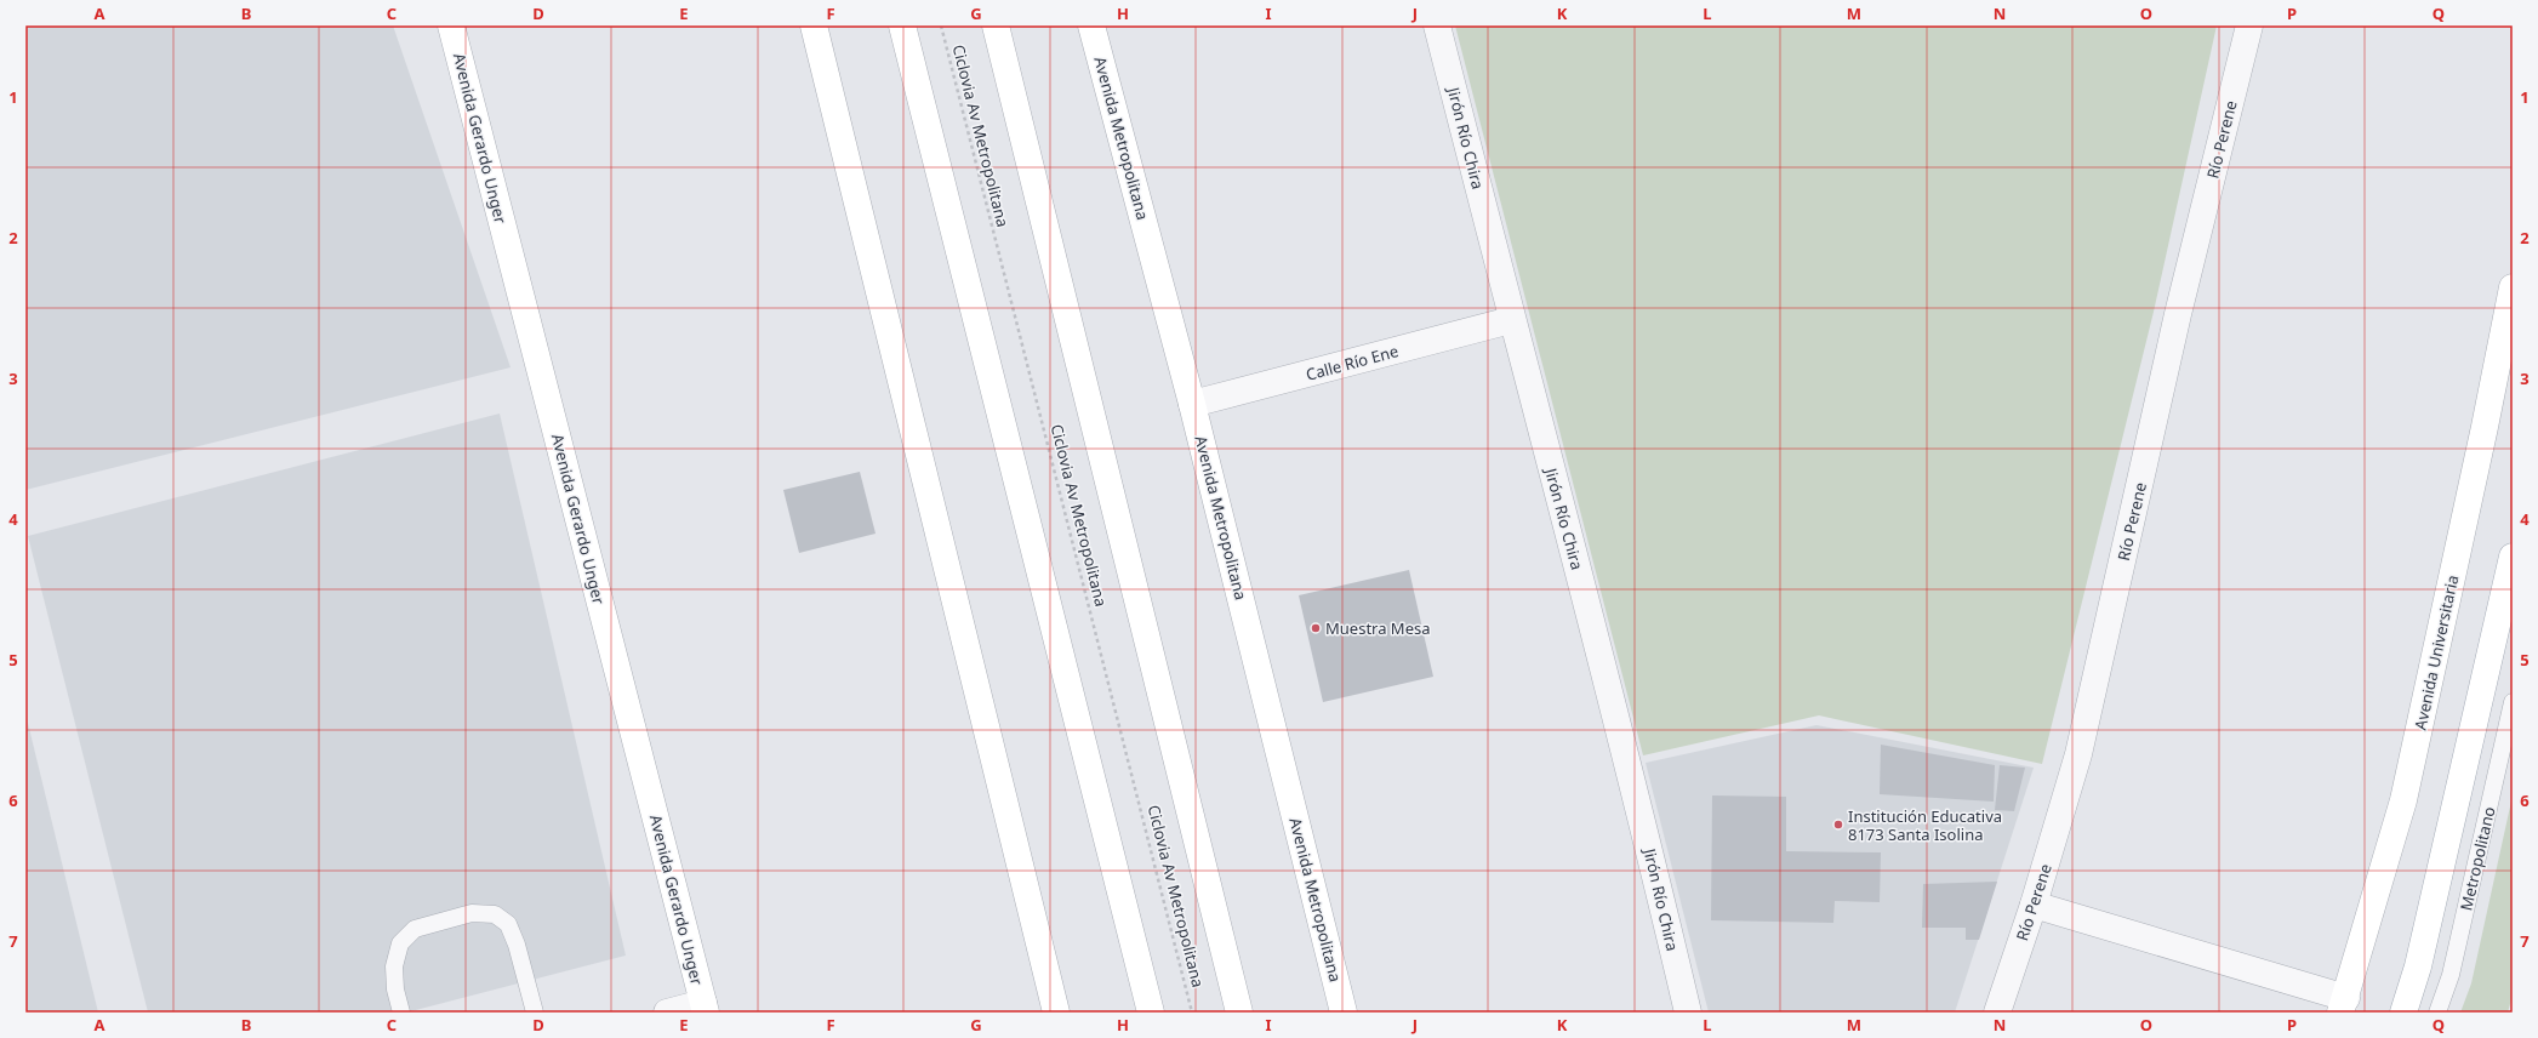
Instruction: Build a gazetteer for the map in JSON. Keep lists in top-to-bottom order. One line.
{"streets":{"street":["Avenida Gerardo Unger","Avenida Metropolitana","Jirón Río Chira","Río Perene","Calle Río Ene","Avenida Universitaria"],"lane":["Metropolitano"],"path":["Ciclovia Av Metropolitana"]},"crossings":[["Avenida Metropolitana","Calle Río Ene"],["Jirón Río Chira","Calle Río Ene"]],"places":["Muestra Mesa","Institución Educativa 8173 Santa Isolina"],"grid":{"columns":["A","B","C","D","E","F","G","H","I","J","K","L","M","N","O","P","Q"],"rows":["1","2","3","4","5","6","7"]}}
